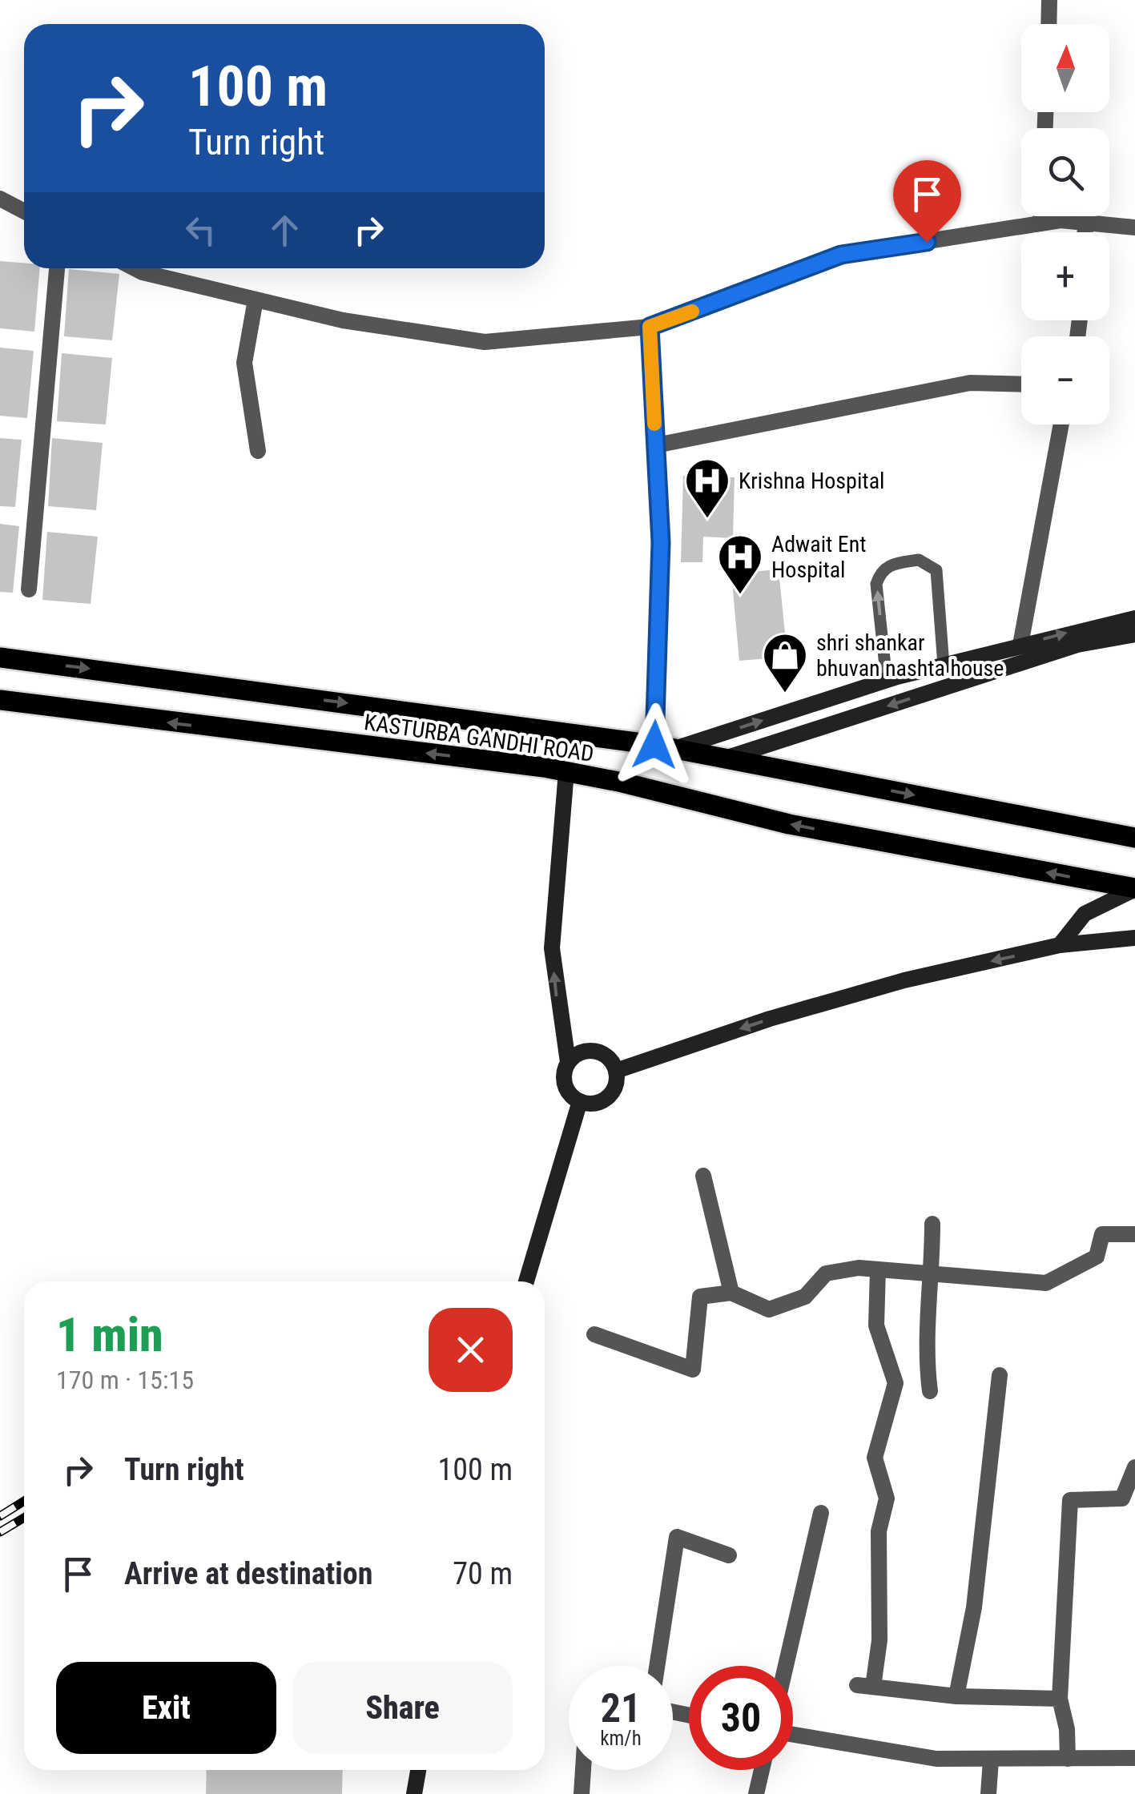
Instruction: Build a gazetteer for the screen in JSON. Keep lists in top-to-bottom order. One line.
{"streets":{"main road":["KASTURBA GANDHI ROAD"]},"places":{"hospital":["Krishna Hospital","Adwait Ent Hospital"],"shop":["shri shankar bhuvan nashta house"]},"north":"top","page":{"map_buttons":["+","−"],"turn":["100 m","Turn right"],"heading":["1 min","170 m · 15:15"],"list":[{"name":"Turn right","value":"100 m"},{"name":"Arrive at destination","value":"70 m"}],"buttons":["Exit","Share"],"speed":"21 km/h","limit":"30"}}
